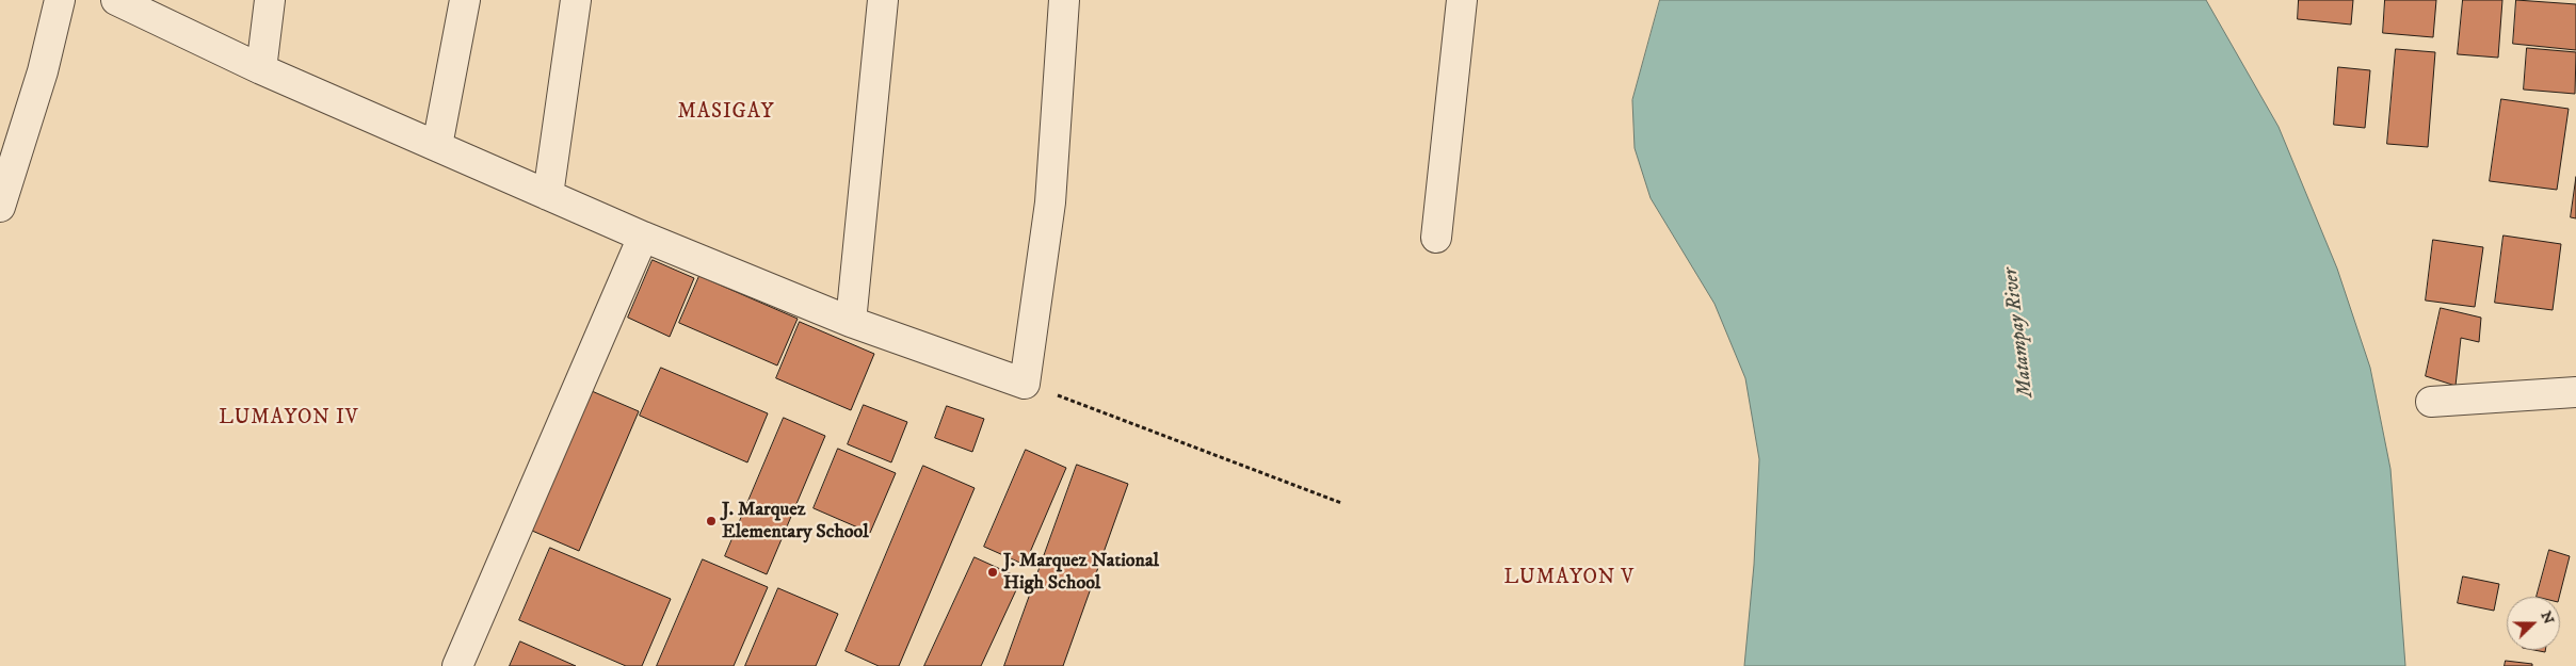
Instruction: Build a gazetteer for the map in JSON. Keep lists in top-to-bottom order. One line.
{"districts":["MASIGAY","LUMAYON IV","LUMAYON V"],"water":["Matampay River"],"places":["J. Marquez Elementary School","J. Marquez National High School"],"north":"right"}
